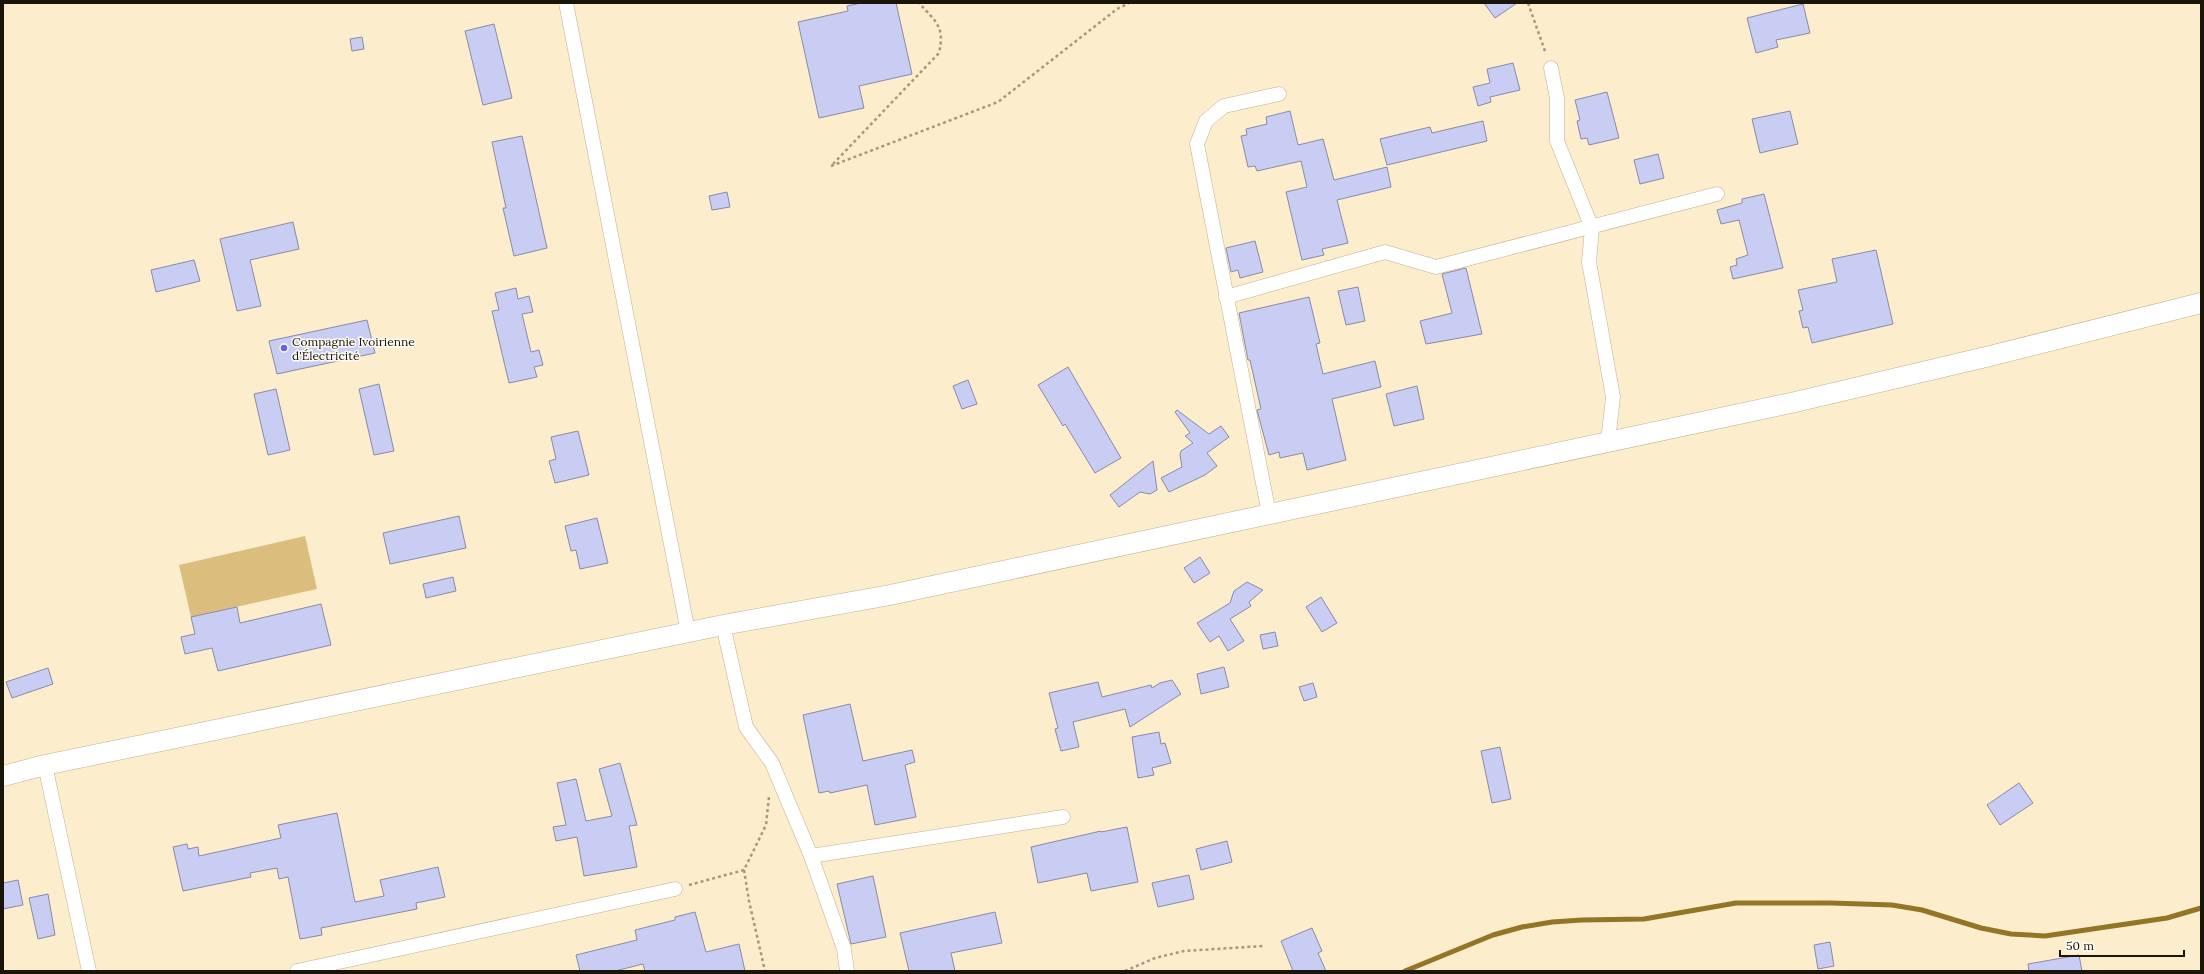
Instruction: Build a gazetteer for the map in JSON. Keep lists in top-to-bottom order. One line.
{"places":["Compagnie Ivoirienne d'Électricité"],"scale_bar":"50 m"}
